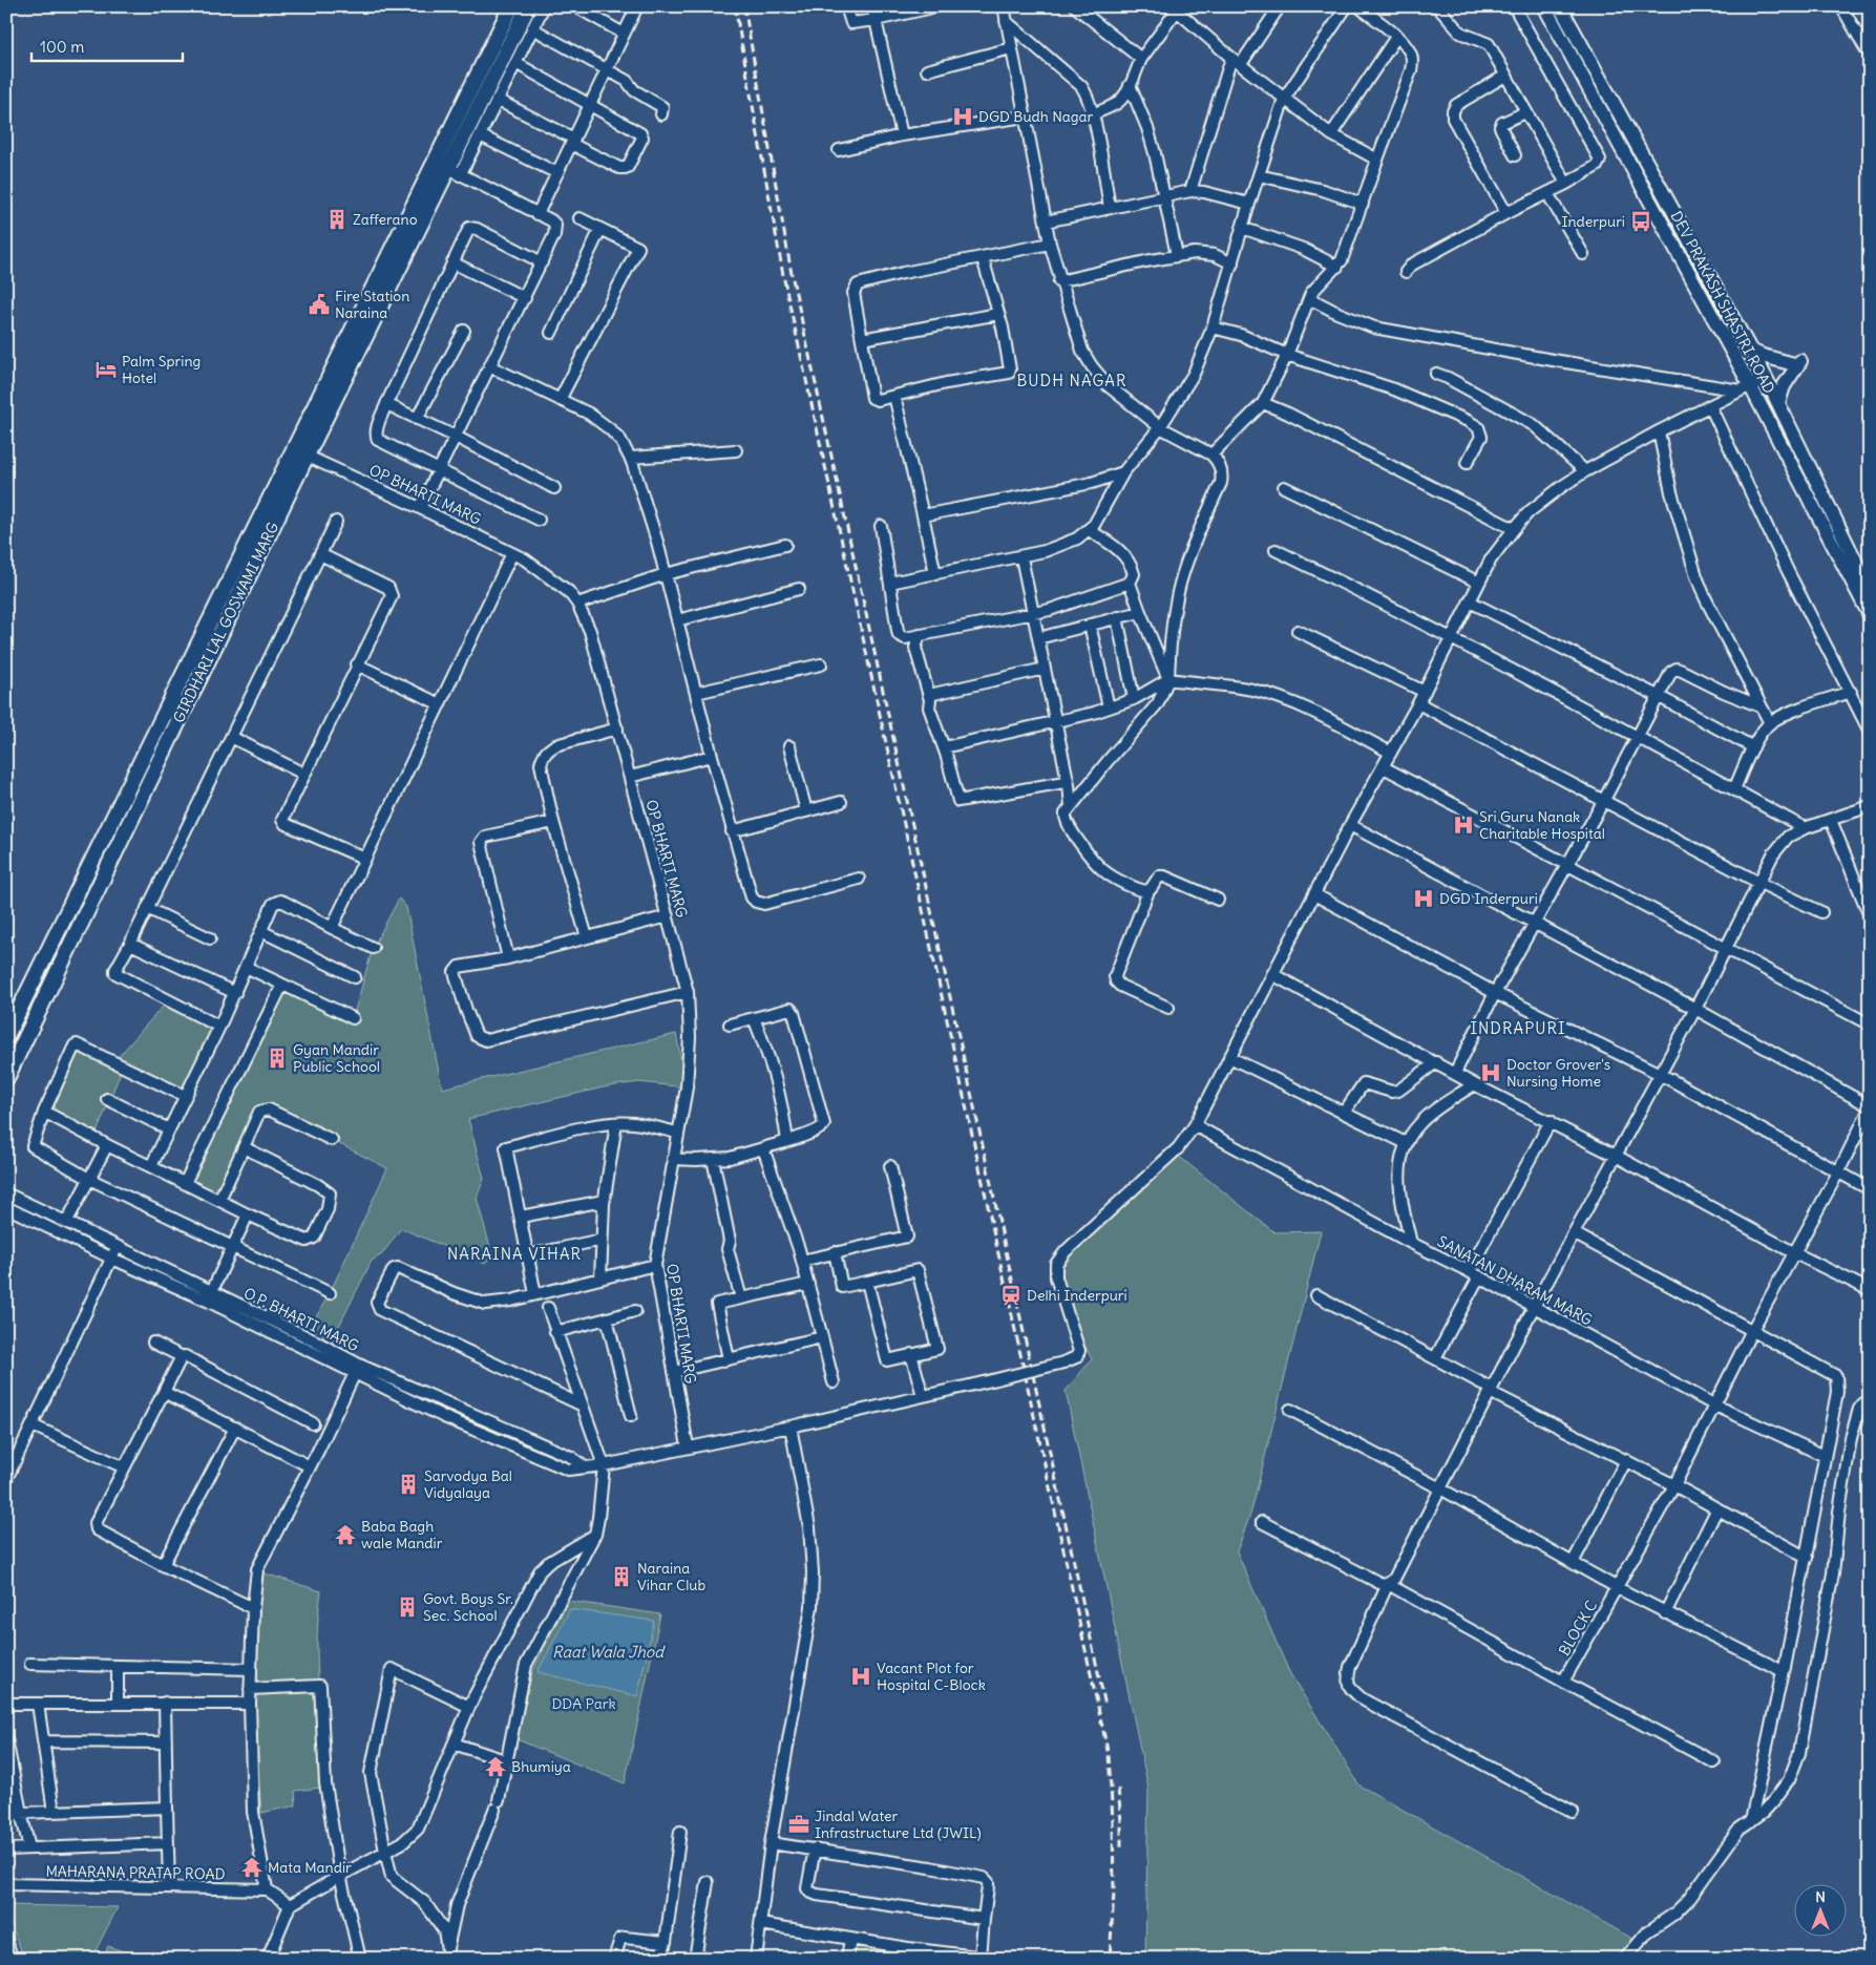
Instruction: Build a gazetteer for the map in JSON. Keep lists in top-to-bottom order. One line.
{"streets":{"main road":["GIRDHARI LAL GOSWAMI MARG"],"street":["DEV PRAKASH SHASTRI ROAD","OP BHARTI MARG","SANATAN DHARAM MARG","O.P. BHARTI MARG","BLOCK C","MAHARANA PRATAP ROAD"]},"crossings":[["OP BHARTI MARG","GIRDHARI LAL GOSWAMI MARG"],["OP BHARTI MARG","O.P. BHARTI MARG"],["SANATAN DHARAM MARG","O.P. BHARTI MARG"],["SANATAN DHARAM MARG","BLOCK C"]],"districts":["BUDH NAGAR","INDRAPURI","NARAINA VIHAR"],"water":["Raat Wala Jhod"],"parks":["DDA Park"],"places":{"hospital":["DGD Budh Nagar","Sri Guru Nanak Charitable Hospital","DGD Inderpuri","Doctor Grover's Nursing Home","Vacant Plot for Hospital C-Block"],"building":["Zafferano","Gyan Mandir Public School","Sarvodya Bal Vidyalaya","Naraina Vihar Club","Govt. Boys Sr. Sec. School"],"bus stop":["Inderpuri"],"public building":["Fire Station Naraina"],"hotel":["Palm Spring Hotel"],"station":["Delhi Inderpuri"],"temple":["Baba Bagh wale Mandir","Bhumiya","Mata Mandir"],"office":["Jindal Water Infrastructure Ltd (JWIL)"]},"scale_bar":"100 m","north":"top"}
